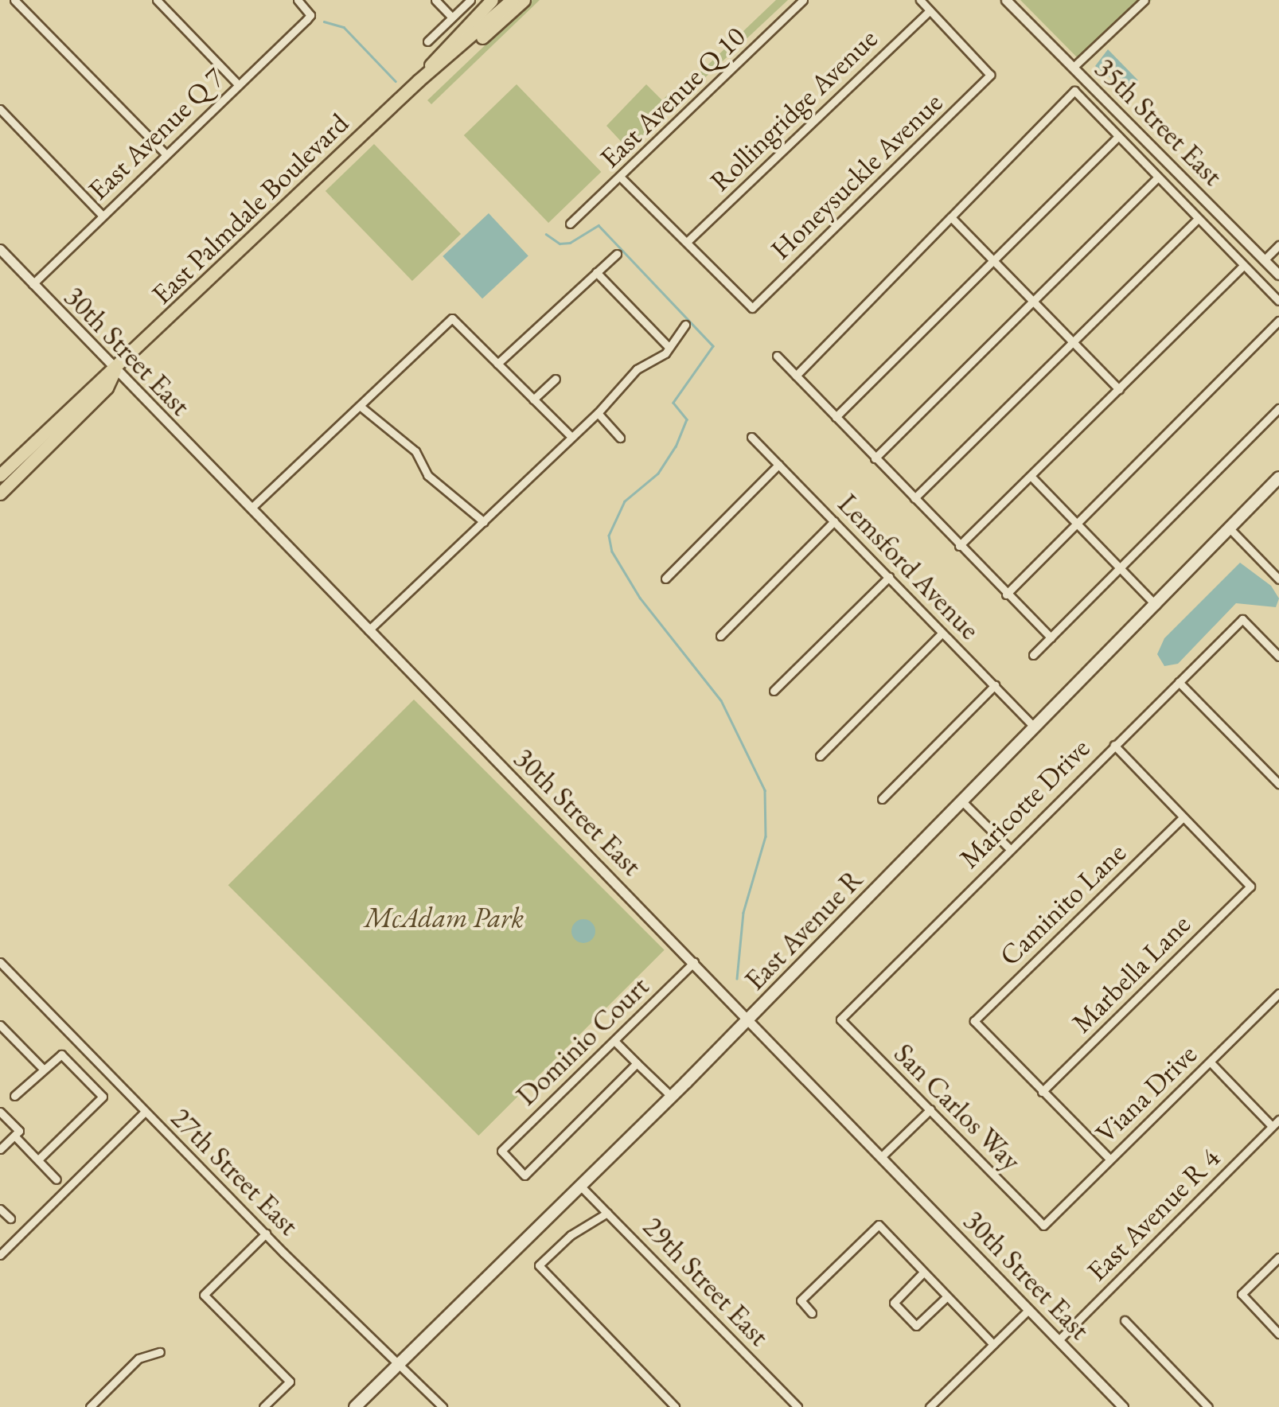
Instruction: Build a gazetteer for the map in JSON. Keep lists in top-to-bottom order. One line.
{"streets":{"highway":["East Palmdale Boulevard"],"main road":["East Avenue R"],"street":["East Avenue Q 10","Rollingridge Avenue","35th Street East","East Avenue Q 7","Honeysuckle Avenue","30th Street East","Lemsford Avenue","Maricotte Drive","Caminito Lane","Marbella Lane","Dominio Court","Viana Drive","San Carlos Way","27th Street East","East Avenue R 4","29th Street East"]},"crossings":[["Rollingridge Avenue","Honeysuckle Avenue"],["East Avenue Q 7","30th Street East"],["East Palmdale Boulevard","30th Street East"],["30th Street East","East Avenue R"],["30th Street East","Dominio Court"],["30th Street East","East Avenue R 4"],["Lemsford Avenue","East Avenue R"],["Maricotte Drive","San Carlos Way"],["Caminito Lane","Marbella Lane"],["East Avenue R","27th Street East"],["East Avenue R","29th Street East"],["Viana Drive","San Carlos Way"]],"parks":["McAdam Park"]}
